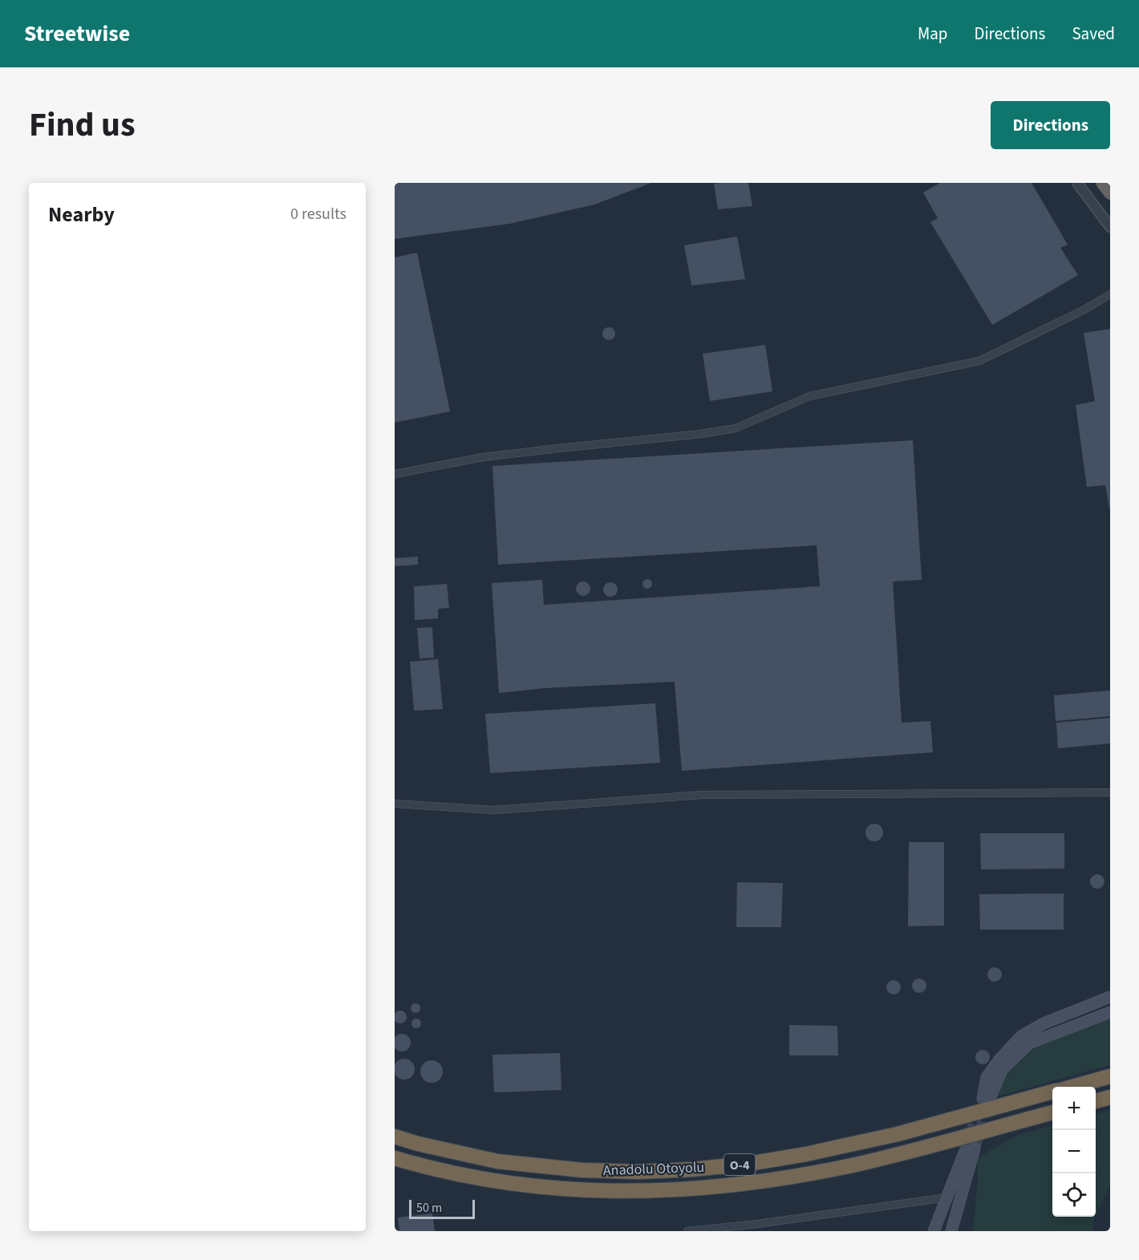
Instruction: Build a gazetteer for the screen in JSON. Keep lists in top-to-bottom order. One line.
{"streets":{"highway":["O-4","Anadolu Otoyolu"]},"scale_bar":"50 m","page":{"header":"Streetwise","nav":["Map","Directions","Saved"],"title":"Find us","buttons":"Directions","heading":["Nearby","0 results"],"map_buttons":["+","−"],"scale":"50 m"}}
